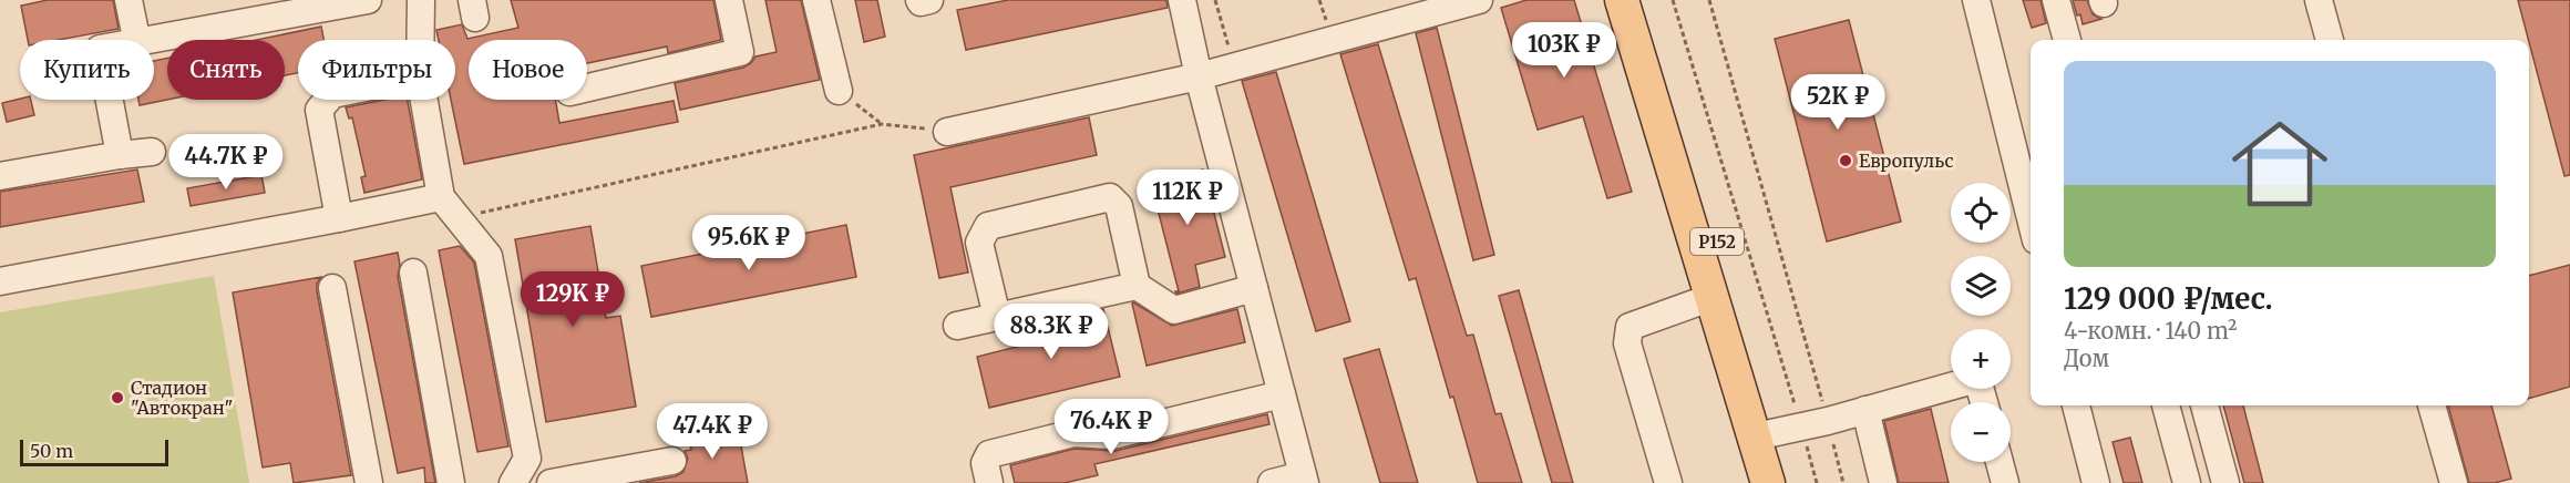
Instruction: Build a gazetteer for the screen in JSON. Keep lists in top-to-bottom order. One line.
{"streets":{"main road":["Р152"]},"places":["Европульс","Стадион \"Автокран\""],"scale_bar":"50 m","page":{"price":["103K ₽","52K ₽","44.7K ₽","112K ₽","95.6K ₽","129K ₽","88.3K ₽","76.4K ₽","47.4K ₽"],"chip":["Купить","Снять","Фильтры","Новое"],"list":[{"name":"129 000 ₽/мес.","note":"4-комн. · 140 m² · Дом"}],"map_buttons":["+","−"],"scale":"50 m"}}
